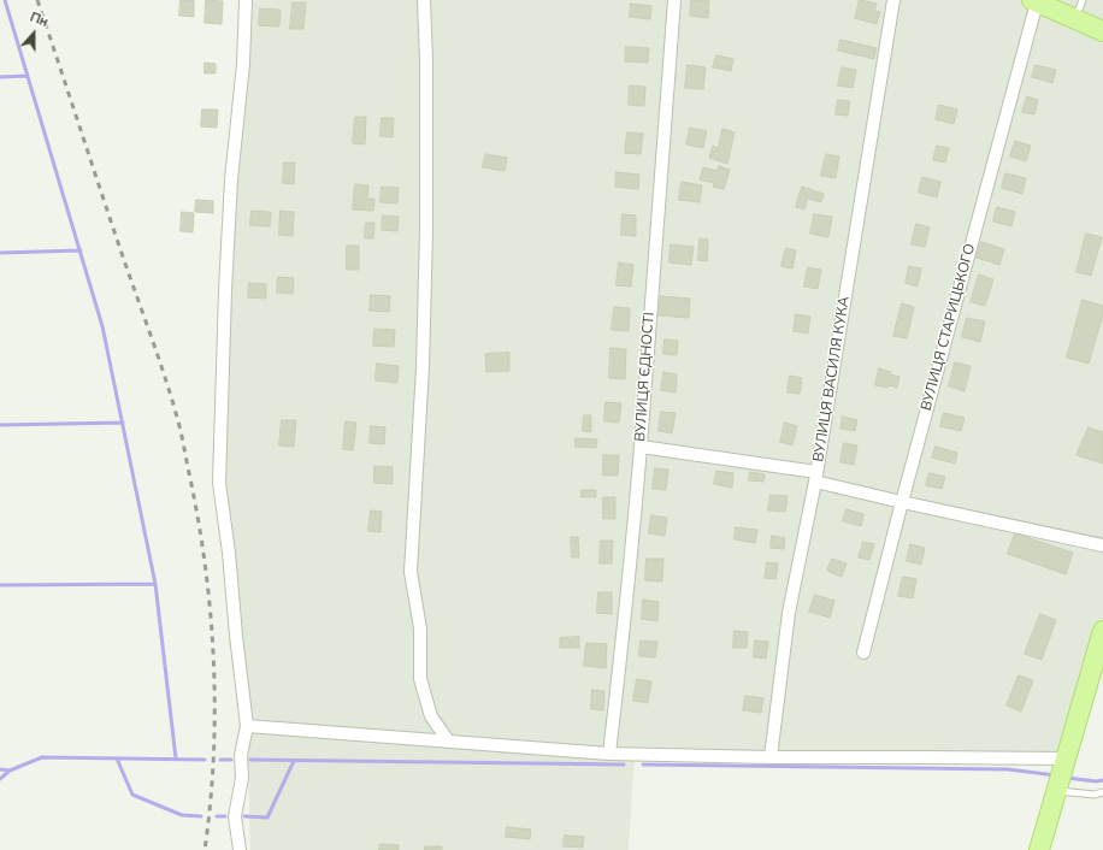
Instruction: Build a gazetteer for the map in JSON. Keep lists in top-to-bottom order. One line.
{"streets":{"street":["ВУЛИЦЯ СТАРИЦЬКОГО","ВУЛИЦЯ ЄДНОСТІ","ВУЛИЦЯ ВАСИЛЯ КУКА"]},"north":"top"}
